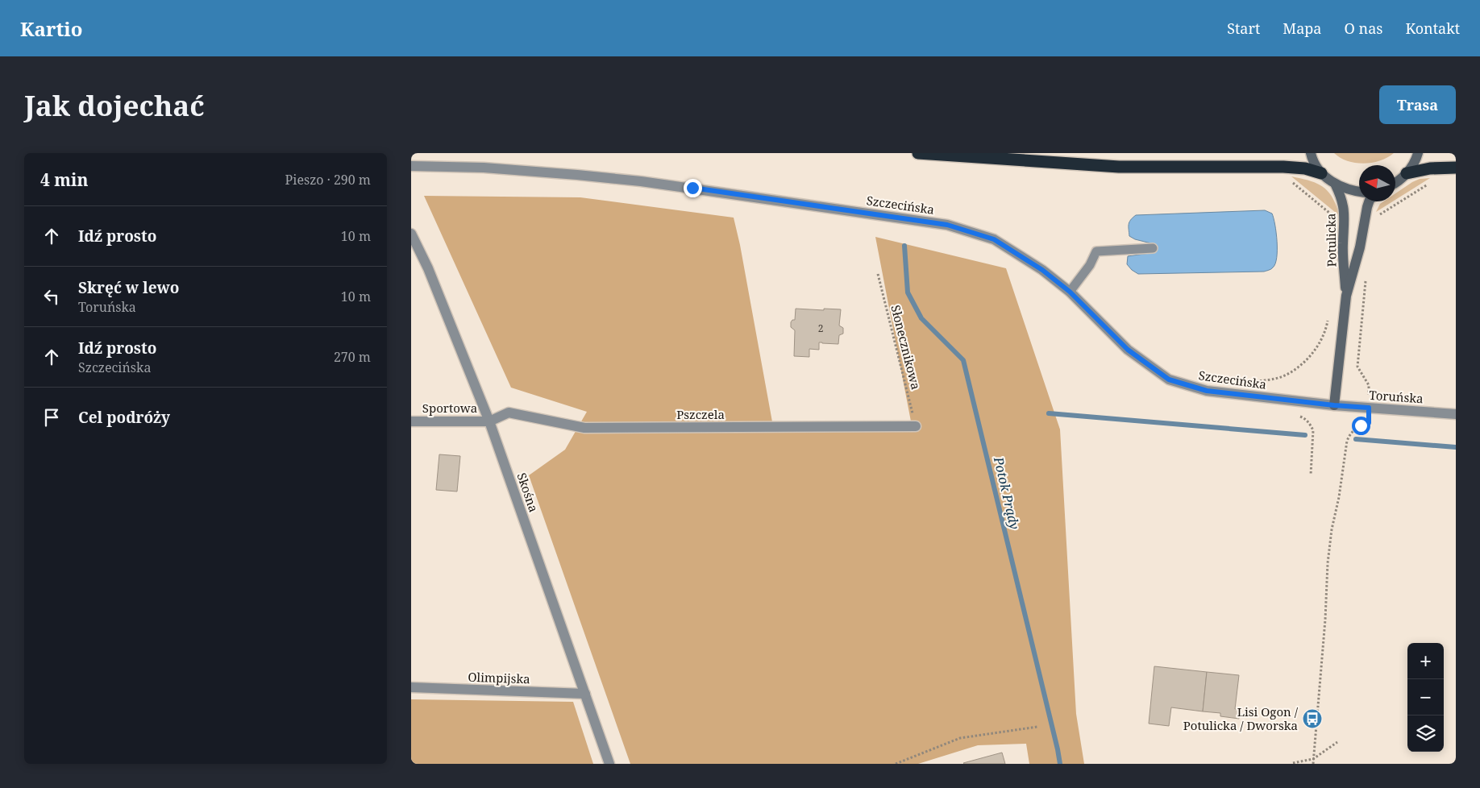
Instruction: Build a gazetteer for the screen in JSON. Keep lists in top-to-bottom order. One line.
{"streets":{"street":["Szczecińska","Potulicka","Toruńska","Sportowa","Pszczela","Skośna","Olimpijska"],"path":["Słonecznikowa"]},"crossings":[["Szczecińska","Potulicka"],["Szczecińska","Toruńska"],["Potulicka","Toruńska"],["Słonecznikowa","Pszczela"],["Sportowa","Pszczela"],["Sportowa","Skośna"],["Pszczela","Skośna"],["Skośna","Olimpijska"]],"water":["Potok Prądy"],"places":{"bus stop":["Lisi Ogon / Potulicka / Dworska"]},"house_numbers":["2"],"north":"left","page":{"header":"Kartio","nav":["Start","Mapa","O nas","Kontakt"],"buttons":"Trasa","title":"Jak dojechać","heading":["4 min","Pieszo · 290 m"],"list":[["Idź prosto","10 m"],["Skręć w lewo","Toruńska","10 m"],["Idź prosto","Szczecińska","270 m"],"Cel podróży"],"map_buttons":["+","−"]}}
